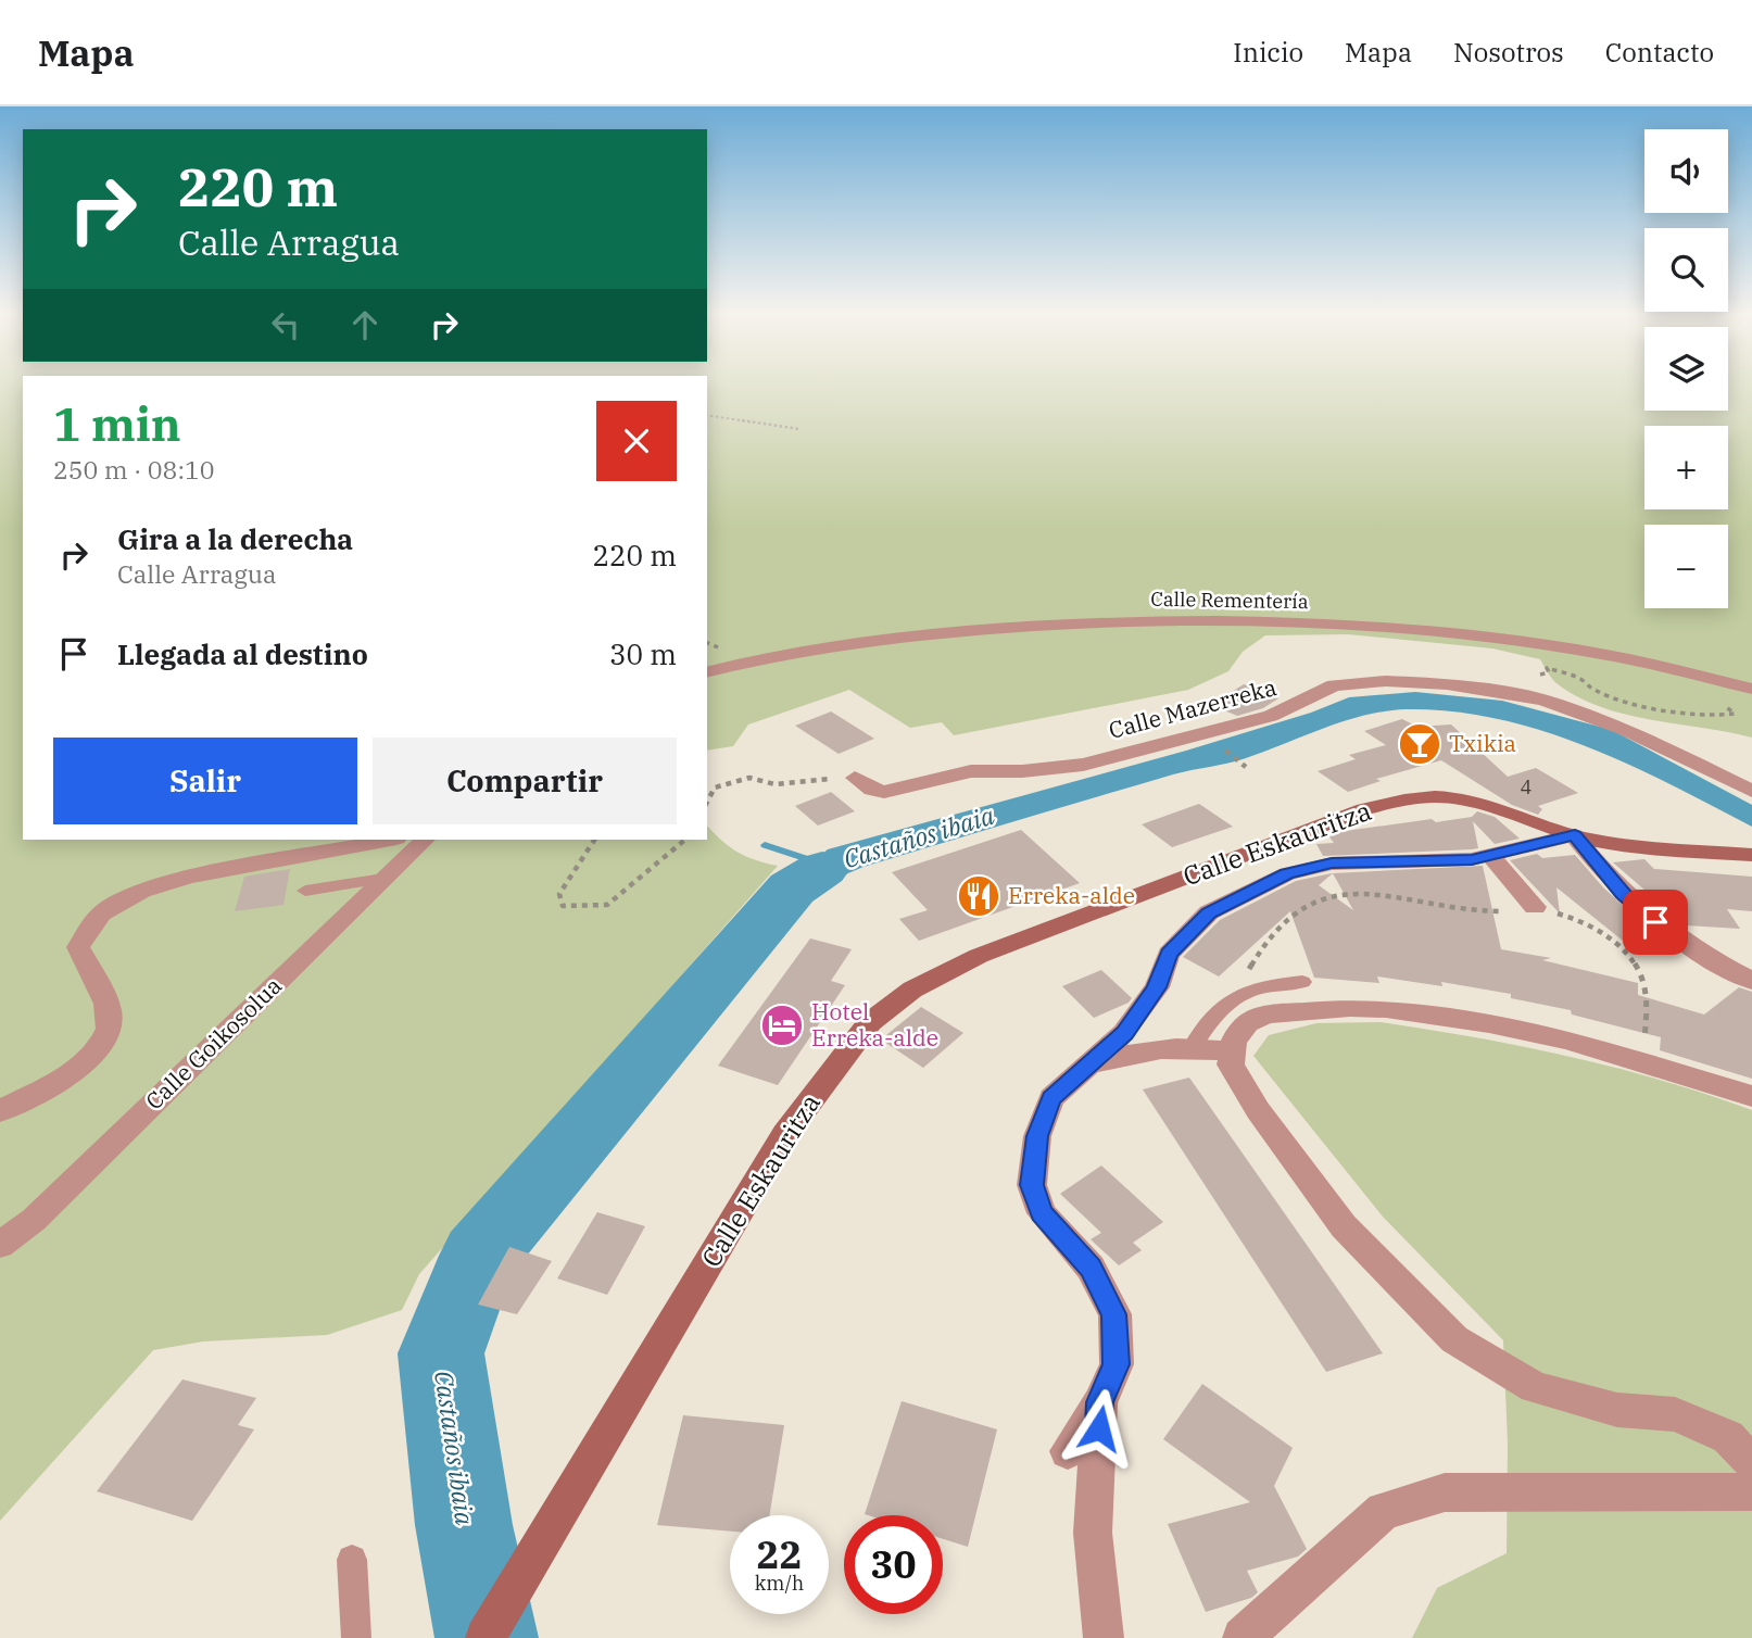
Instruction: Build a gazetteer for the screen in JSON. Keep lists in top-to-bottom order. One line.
{"streets":{"street":["Calle Rementería","Calle Mazerreka","Calle Eskauritza","Calle Goikosolua"]},"water":["Castaños ibaia"],"places":{"bar":["Txikia"],"restaurant":["Erreka-alde"],"hotel":["Hotel Erreka-alde"]},"house_numbers":["4"],"page":{"header":"Mapa","nav":["Inicio","Mapa","Nosotros","Contacto"],"map_buttons":["+","−"],"turn":["220 m","Calle Arragua"],"heading":["1 min","250 m · 08:10"],"list":[{"name":"Gira a la derecha","note":"Calle Arragua","value":"220 m"},{"name":"Llegada al destino","value":"30 m"}],"buttons":["Salir","Compartir"],"speed":"22 km/h","limit":"30"}}
